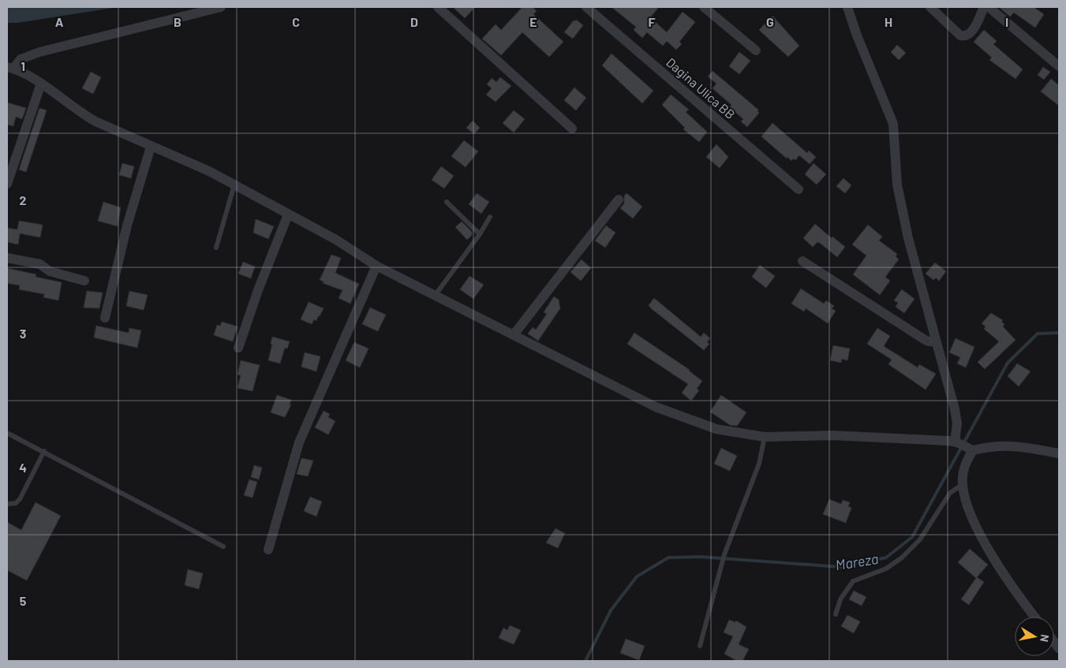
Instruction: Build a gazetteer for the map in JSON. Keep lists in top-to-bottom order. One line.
{"streets":{"street":["Dagina Ulica BB"]},"water":["Mareza"],"north":"right","grid":{"columns":["A","B","C","D","E","F","G","H","I"],"rows":["1","2","3","4","5"]}}
